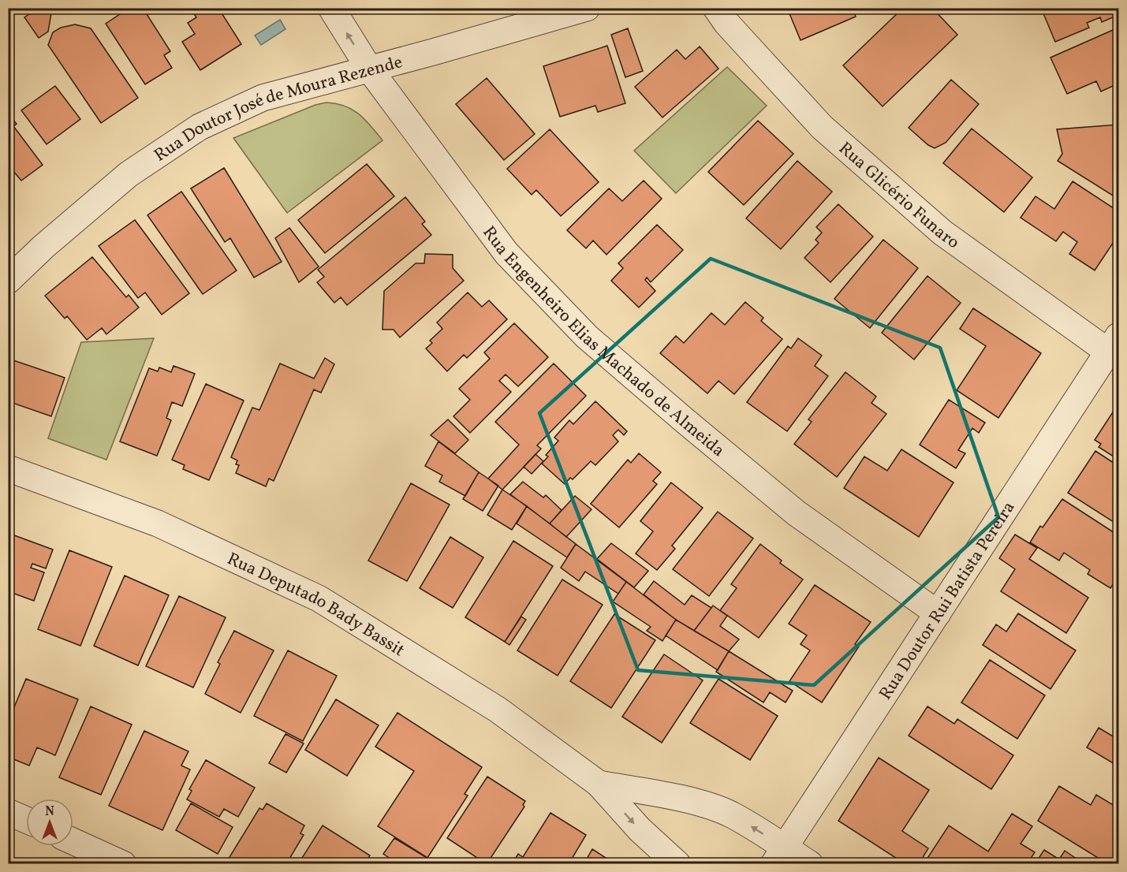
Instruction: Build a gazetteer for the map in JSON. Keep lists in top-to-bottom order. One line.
{"streets":{"street":["Rua Doutor José de Moura Rezende","Rua Glicério Funaro","Rua Engenheiro Elias Machado de Almeida","Rua Doutor Rui Batista Pereira","Rua Deputado Bady Bassit"]},"crossings":[["Rua Doutor José de Moura Rezende","Rua Engenheiro Elias Machado de Almeida"],["Rua Glicério Funaro","Rua Doutor Rui Batista Pereira"],["Rua Engenheiro Elias Machado de Almeida","Rua Doutor Rui Batista Pereira"],["Rua Doutor Rui Batista Pereira","Rua Deputado Bady Bassit"]],"north":"top"}
